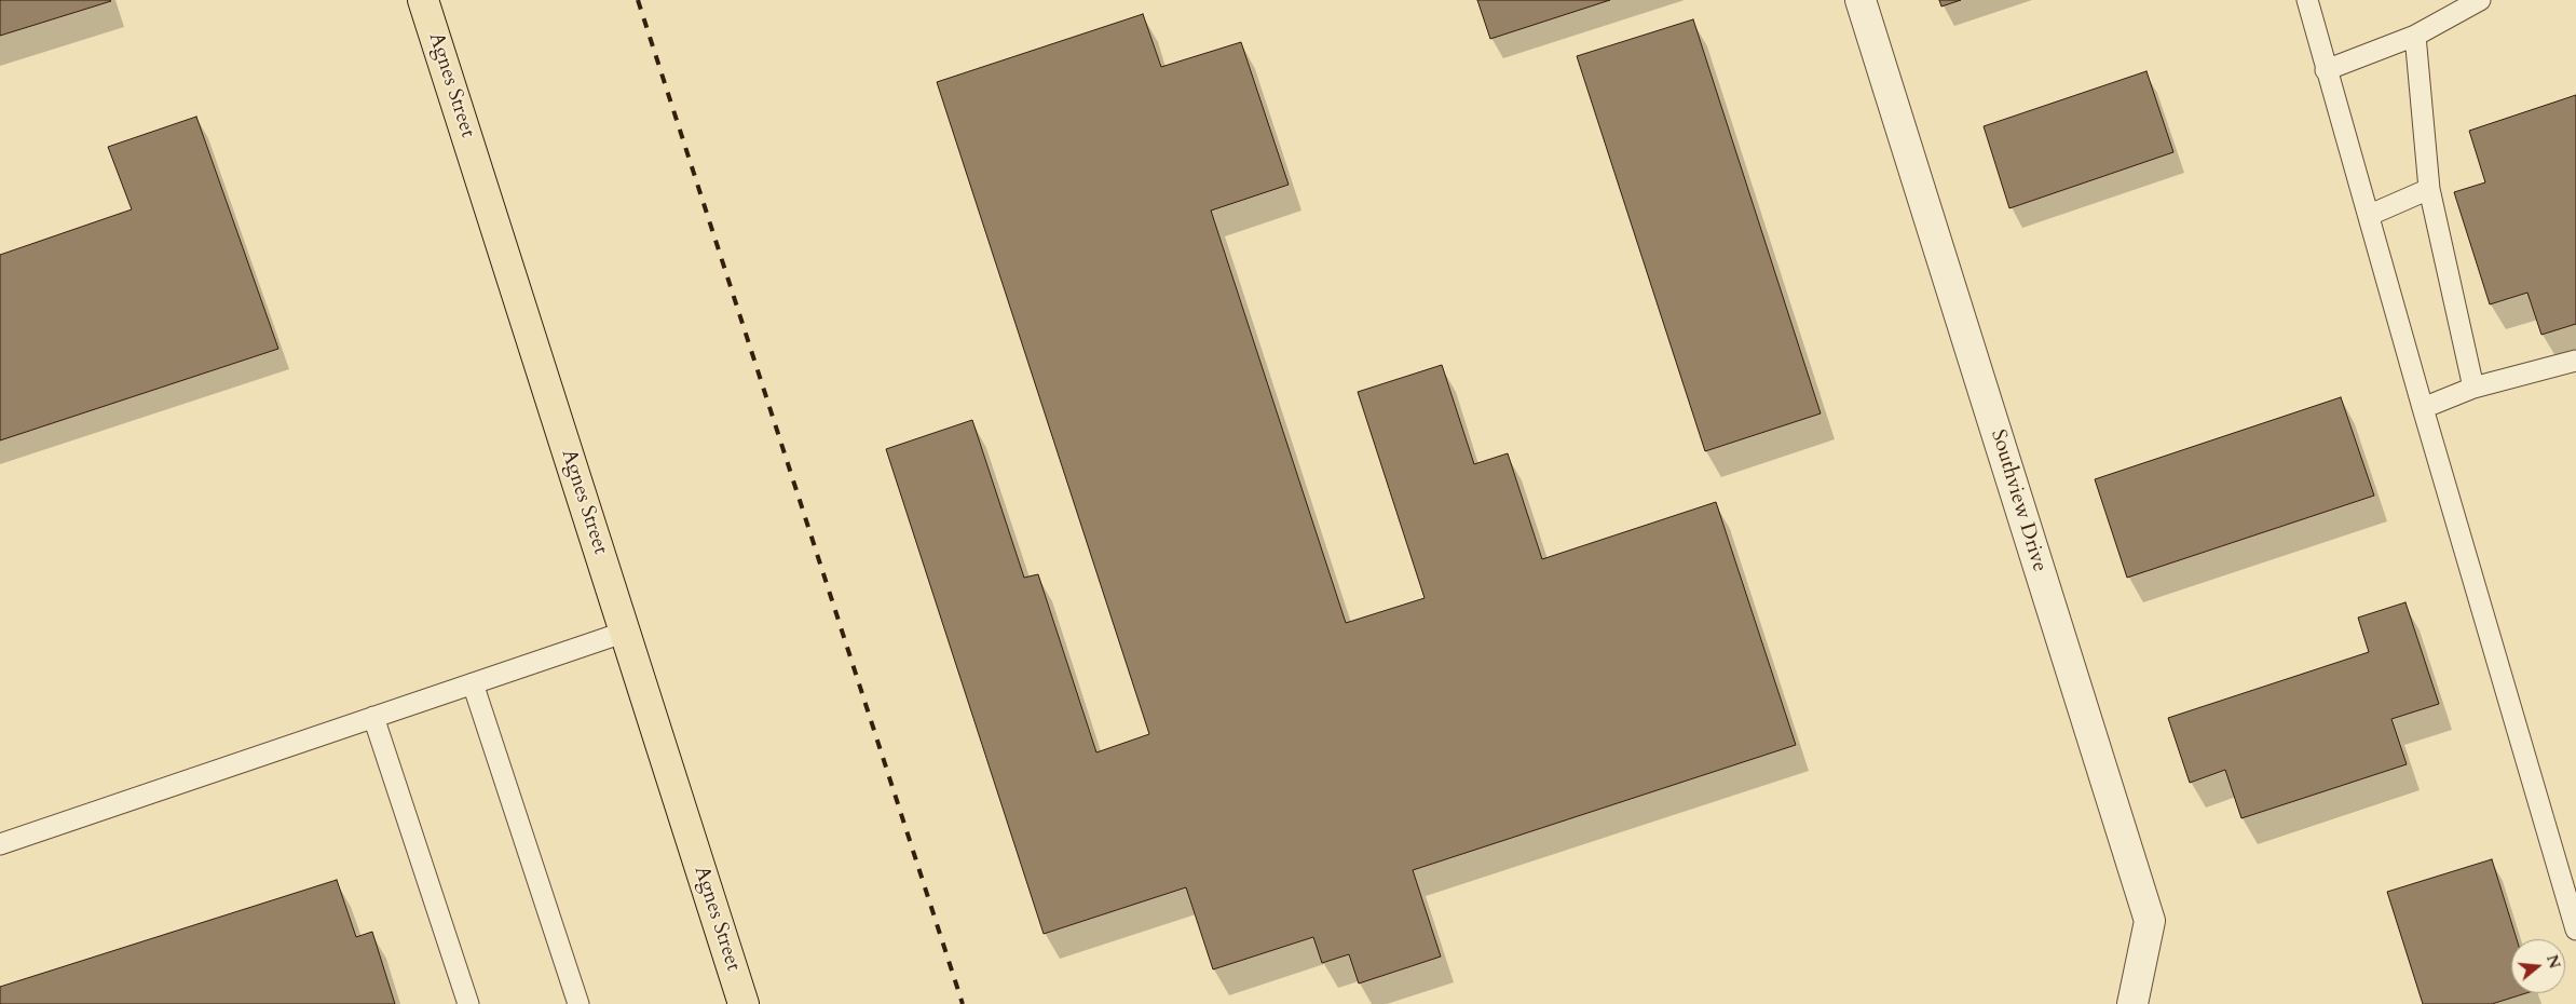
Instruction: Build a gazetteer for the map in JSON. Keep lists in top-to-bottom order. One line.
{"streets":{"main road":["Agnes Street"],"street":["Southview Drive"]},"north":"right"}
